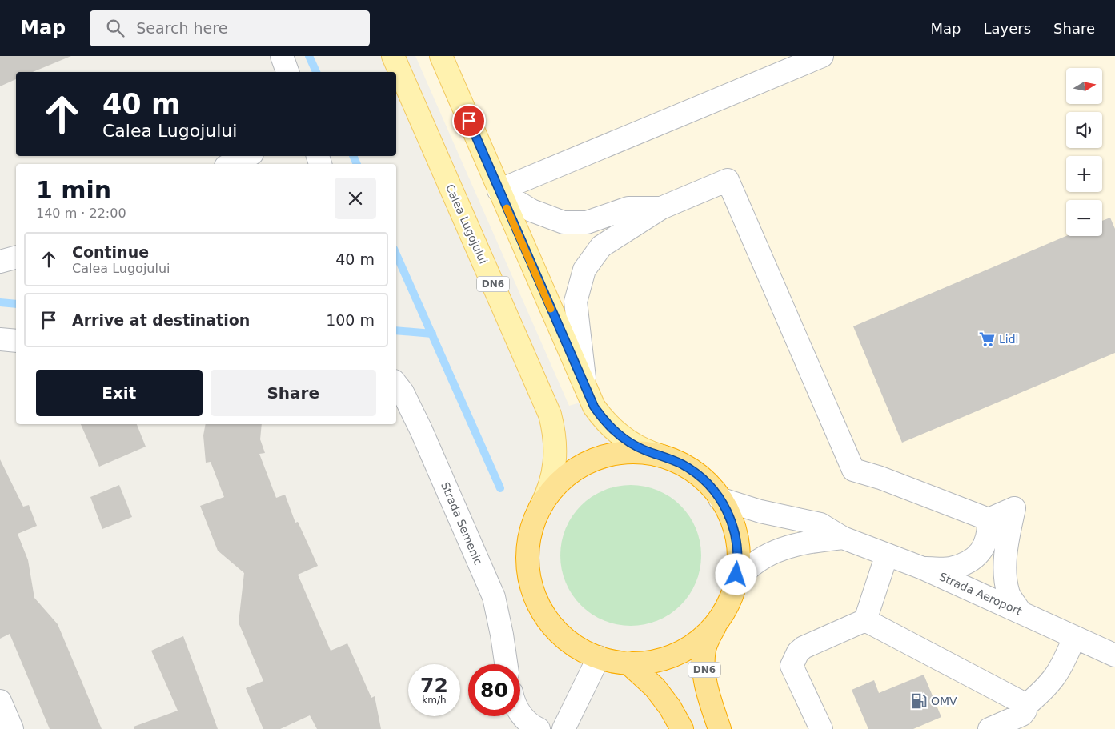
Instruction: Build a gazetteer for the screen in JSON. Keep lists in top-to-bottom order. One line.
{"streets":{"highway":["DN6"],"main road":["Calea Lugojului"],"street":["Strada Semenic","Strada Aeroport"]},"crossings":[["Calea Lugojului","DN6"],["DN6","Strada Aeroport"]],"places":{"supermarket":["Lidl"],"fuel station":["OMV"]},"north":"right","page":{"header":"Map","search":"Search here","nav":["Map","Layers","Share"],"map_buttons":["+","−"],"turn":["40 m","Calea Lugojului"],"heading":["1 min","140 m · 22:00"],"list":[{"name":"Continue","note":"Calea Lugojului","value":"40 m"},{"name":"Arrive at destination","value":"100 m"}],"buttons":["Exit","Share"],"speed":"72 km/h","limit":"80"}}
